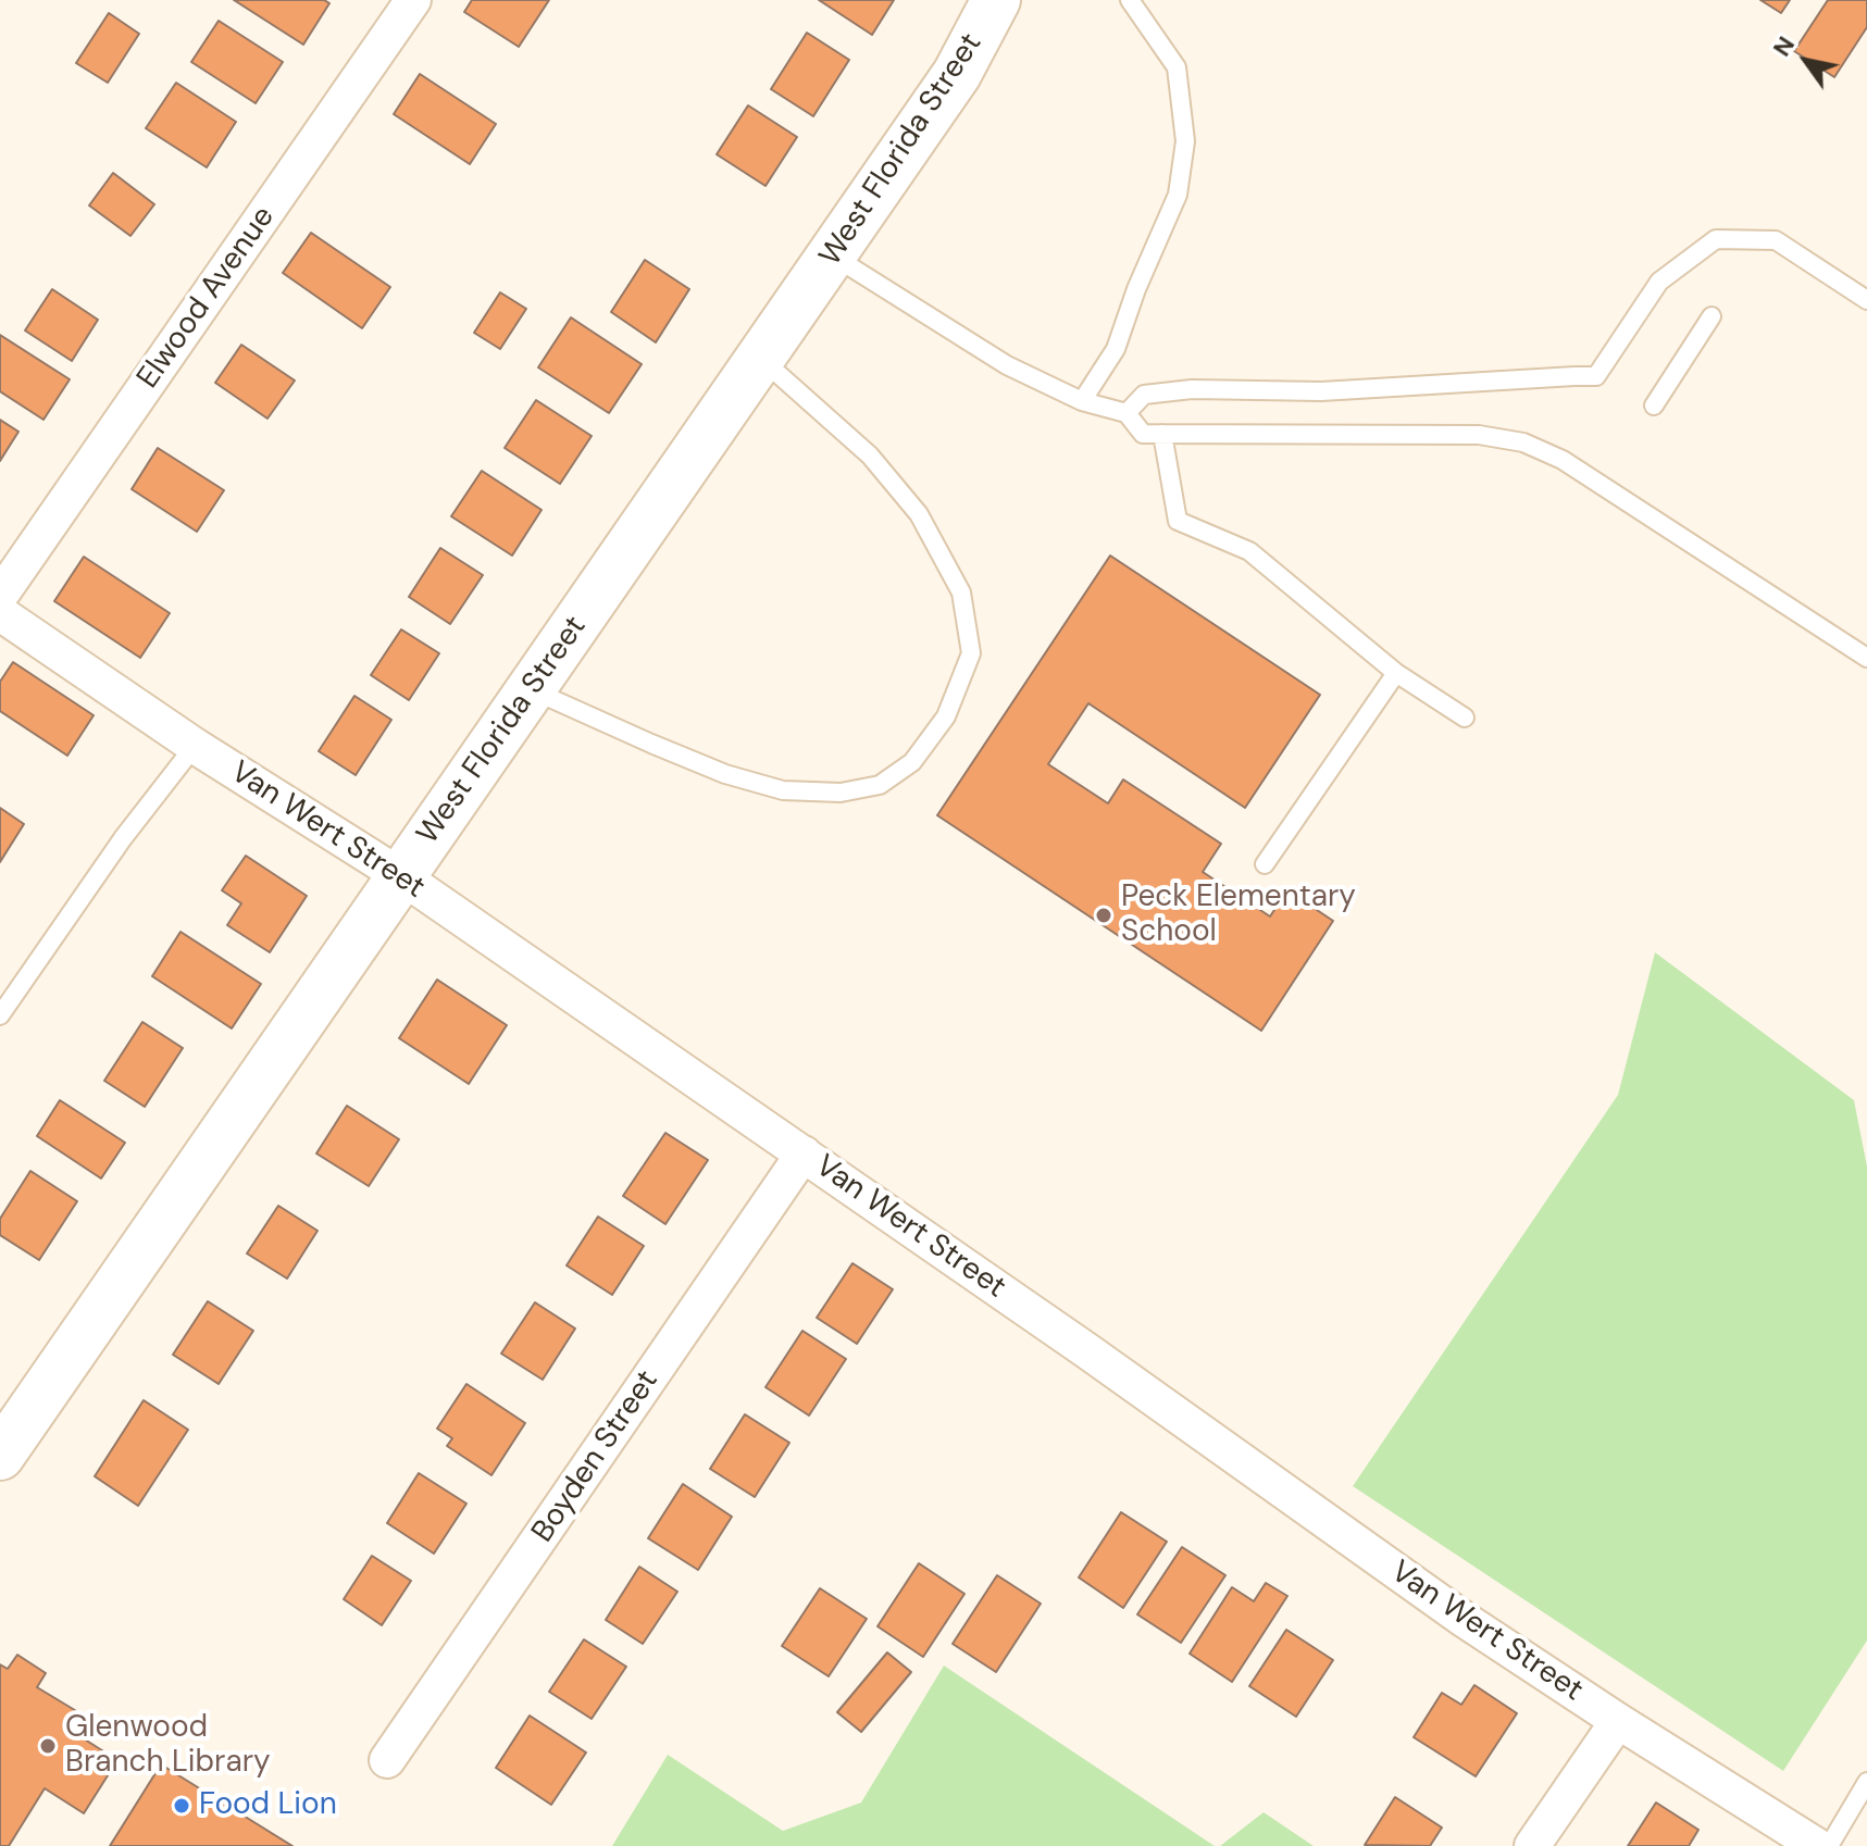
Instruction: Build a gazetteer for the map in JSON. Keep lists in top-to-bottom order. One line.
{"streets":{"main road":["West Florida Street"],"street":["Elwood Avenue","Van Wert Street","Boyden Street"]},"crossings":[["West Florida Street","Van Wert Street"],["Van Wert Street","Boyden Street"]],"places":["Peck Elementary School","Glenwood Branch Library","Food Lion"],"north":"top left"}
